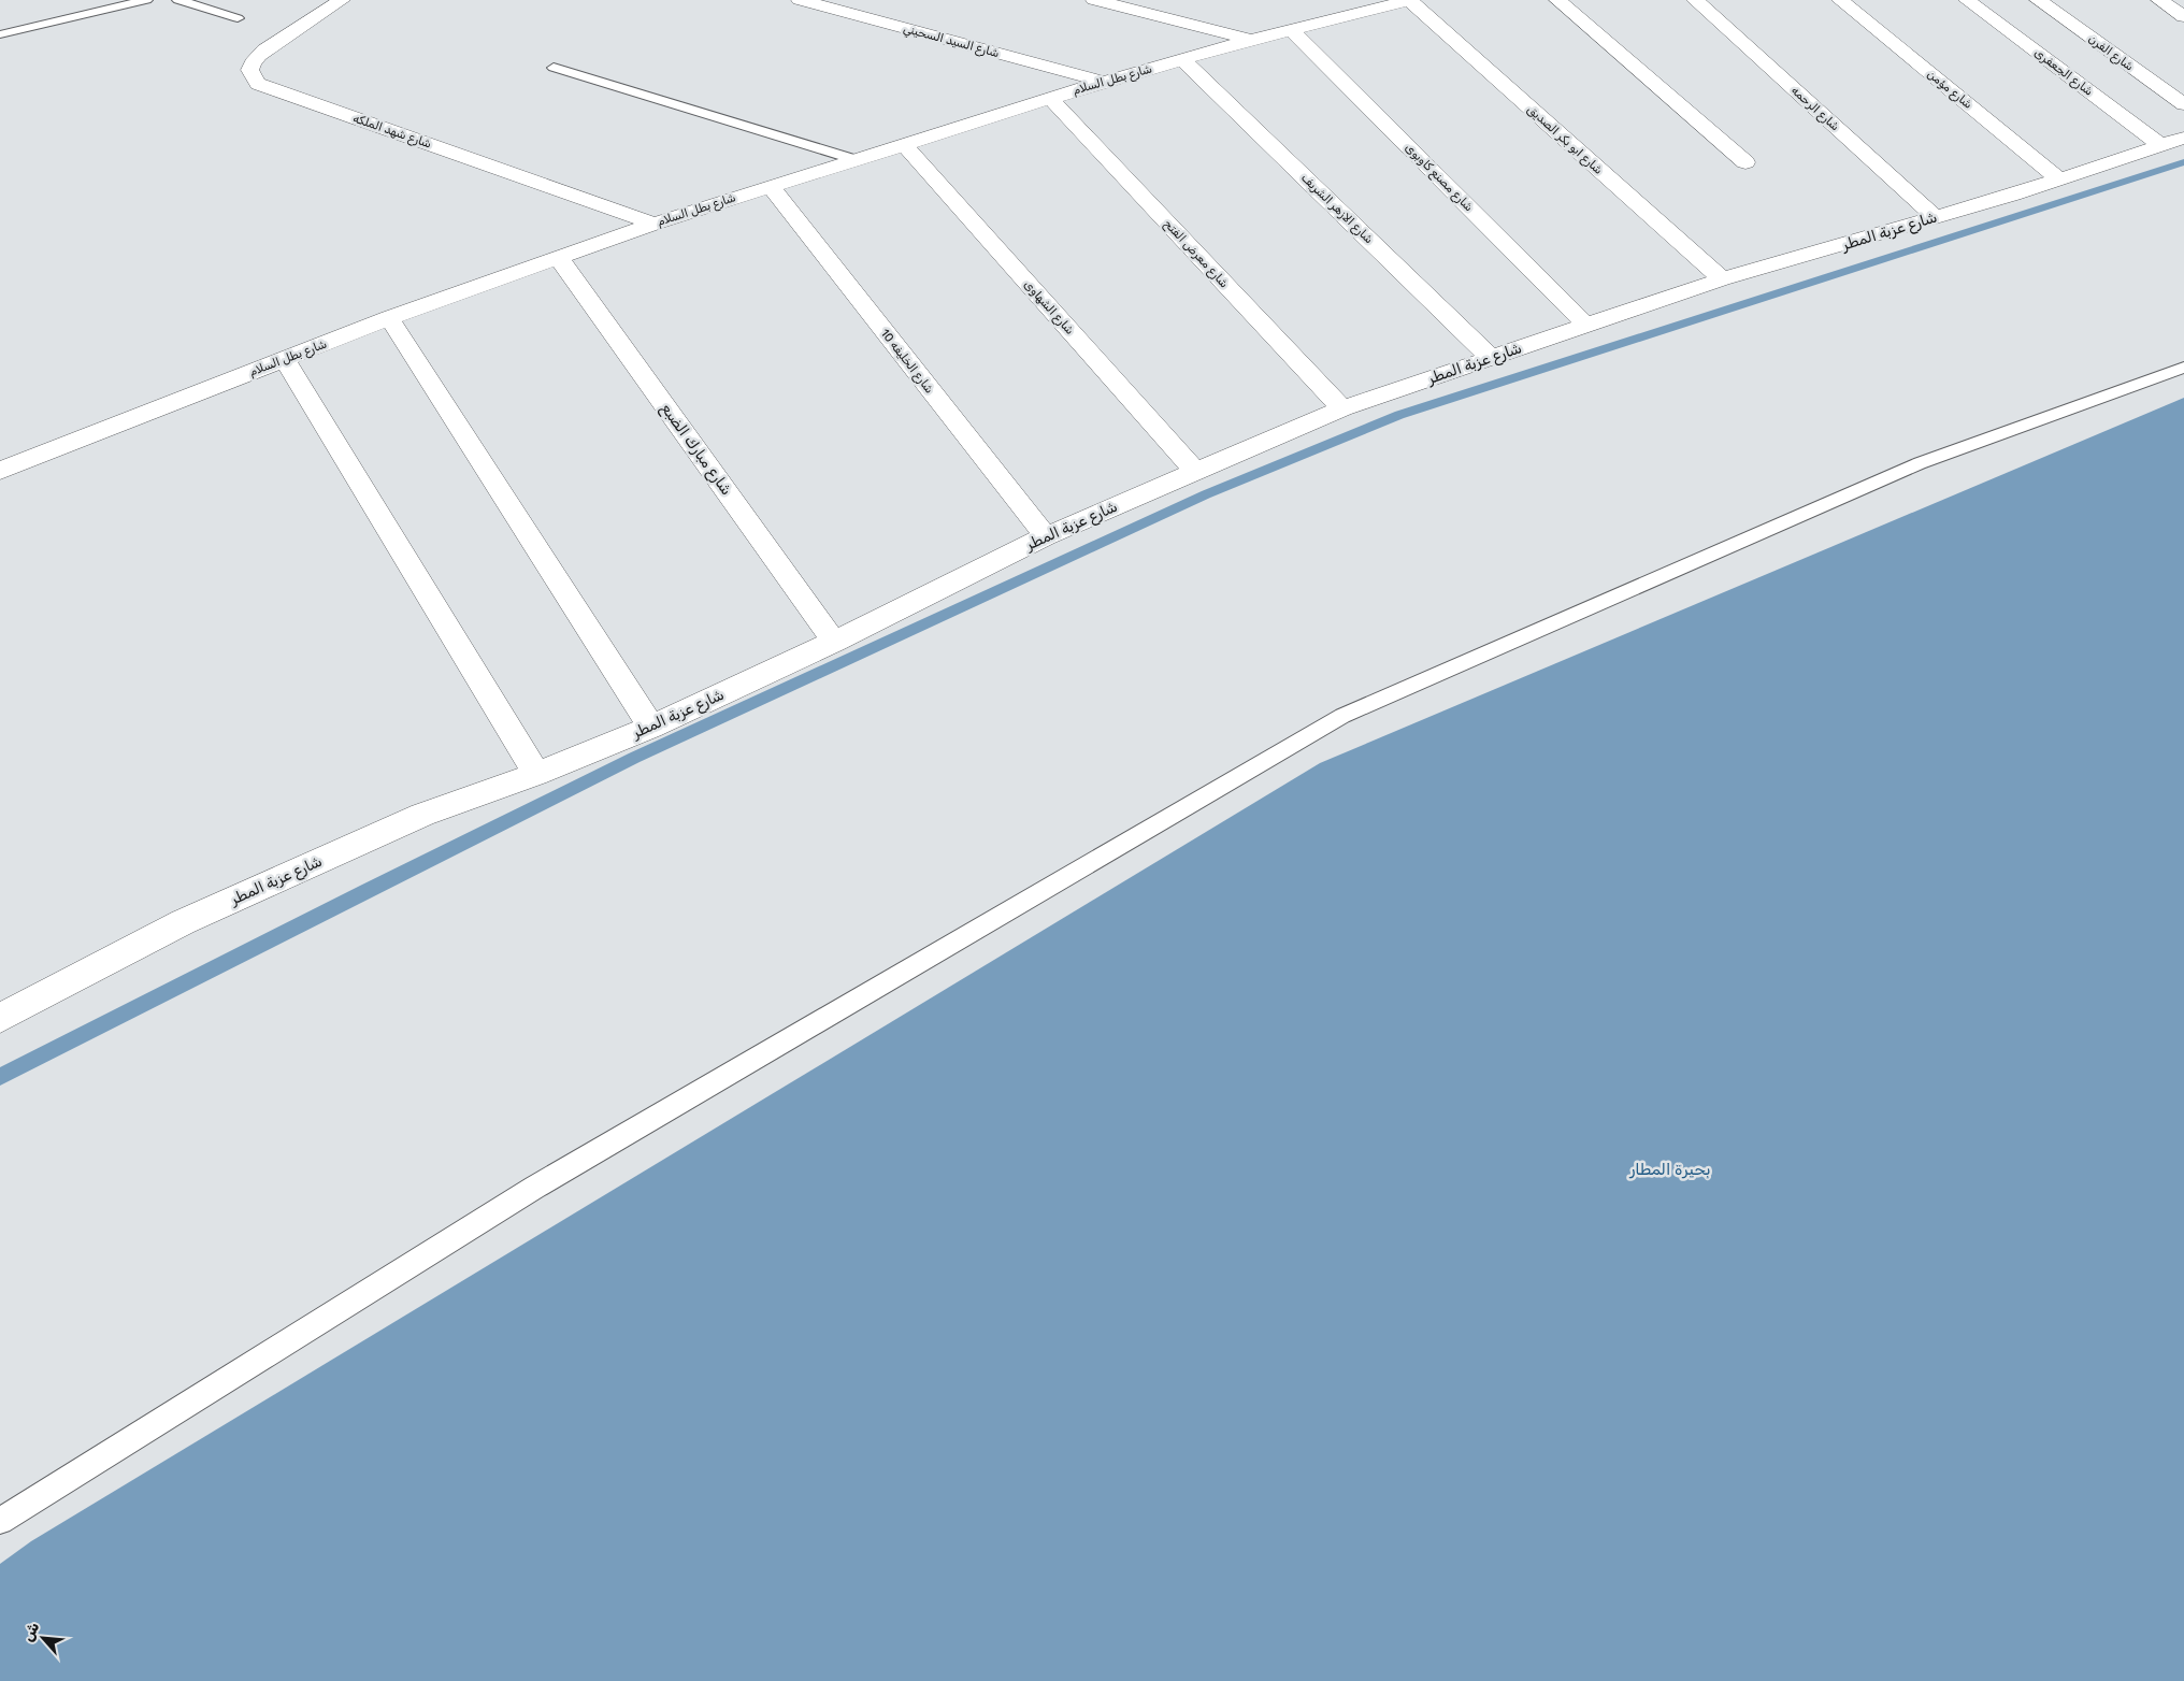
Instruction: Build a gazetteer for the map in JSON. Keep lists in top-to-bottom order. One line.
{"streets":{"street":["شارع السيد السحيني","شارع الفرن","شارع الجعفرى","شارع بطل السلام","شارع مؤمن","شارع الرحمه","شارع شهد الملكه","شارع ابو بكر الصديق","شارع مصنع كاوبوى","شارع الازهر الشريف","شارع عزبة المطر","شارع معرض الفتح","شارع الشهاوى","شارع الخليفه 10","شارع مبارك الضبع"]},"crossings":[["شارع السيد السحيني","شارع بطل السلام"],["شارع الجعفرى","شارع عزبة المطر"],["شارع بطل السلام","شارع شهد الملكه"],["شارع بطل السلام","شارع ابو بكر الصديق"],["شارع بطل السلام","شارع مصنع كاوبوى"],["شارع بطل السلام","شارع الازهر الشريف"],["شارع بطل السلام","شارع معرض الفتح"],["شارع بطل السلام","شارع الشهاوى"],["شارع بطل السلام","شارع الخليفه 10"],["شارع بطل السلام","شارع مبارك الضبع"],["شارع مؤمن","شارع عزبة المطر"],["شارع الرحمه","شارع عزبة المطر"],["شارع ابو بكر الصديق","شارع عزبة المطر"],["شارع مصنع كاوبوى","شارع عزبة المطر"],["شارع الازهر الشريف","شارع عزبة المطر"],["شارع عزبة المطر","شارع معرض الفتح"],["شارع عزبة المطر","شارع الشهاوى"],["شارع عزبة المطر","شارع الخليفه 10"],["شارع عزبة المطر","شارع مبارك الضبع"]],"water":["بحيرة المطار"],"north":"top left"}
